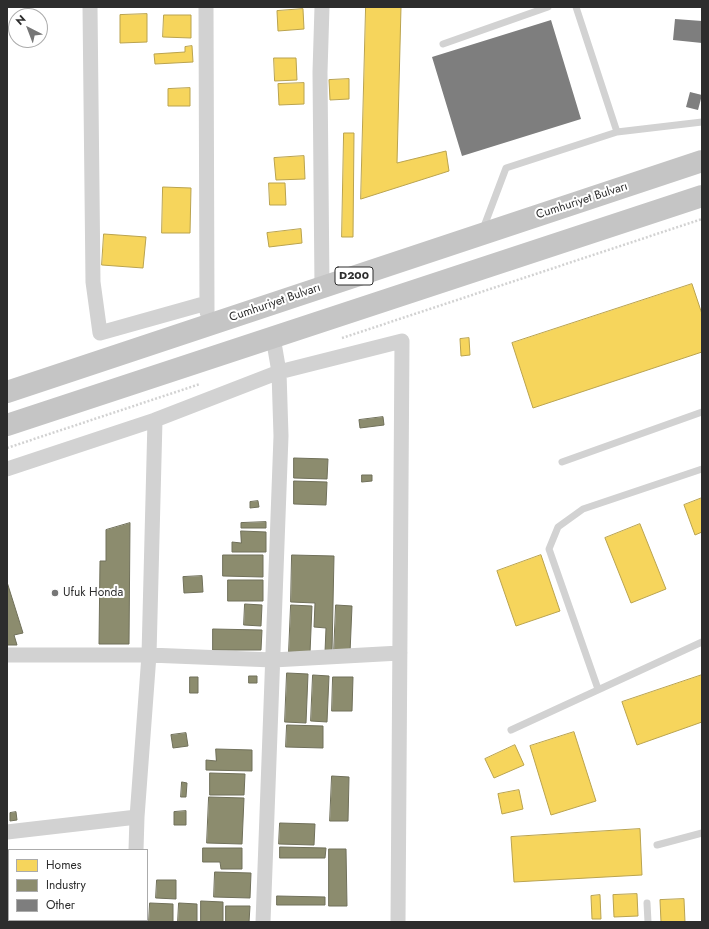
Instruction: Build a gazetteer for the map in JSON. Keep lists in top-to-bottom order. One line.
{"streets":{"main road":["Cumhuriyet Bulvarı","D200"]},"places":["Ufuk Honda"],"legend":["Homes","Industry","Other"],"north":"top left"}
